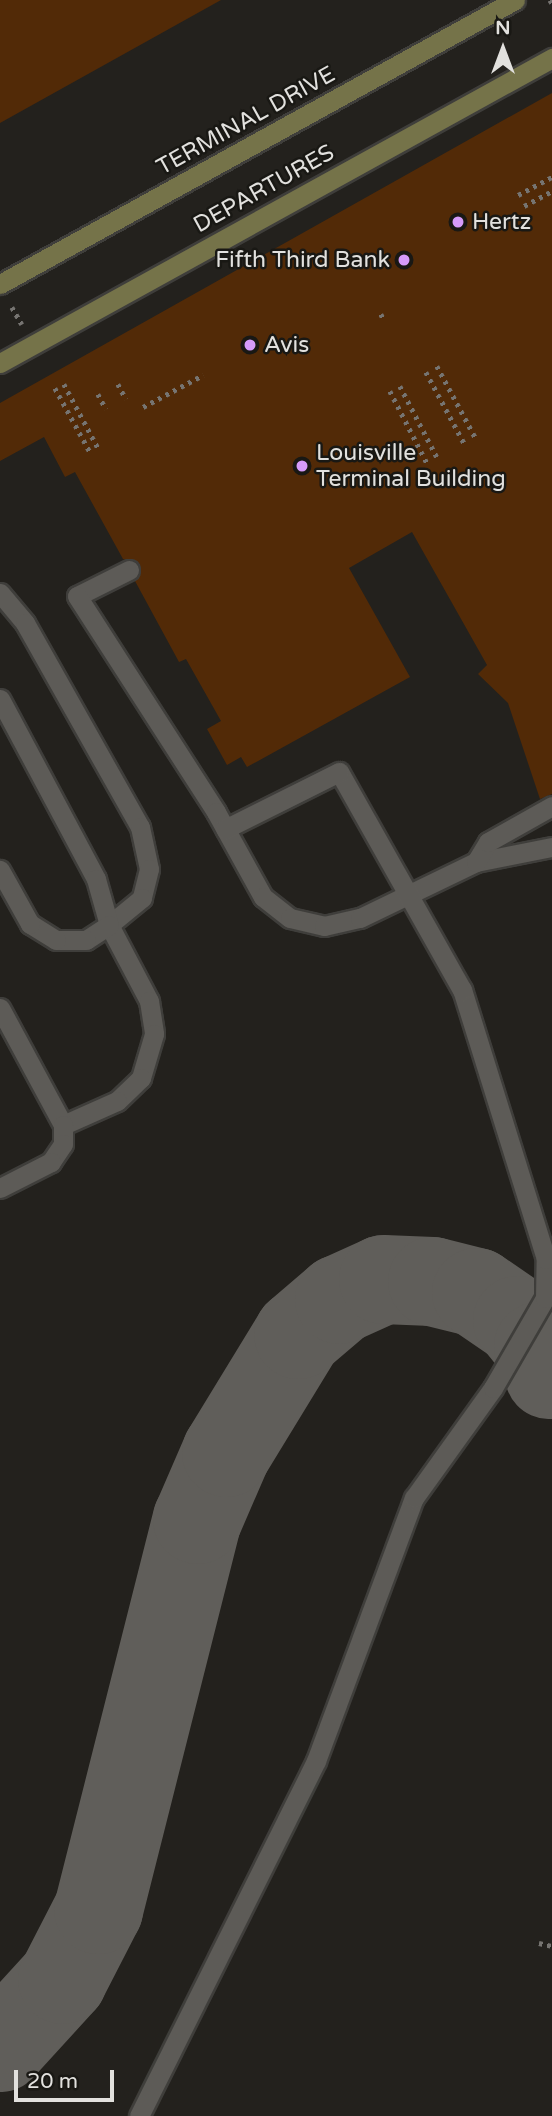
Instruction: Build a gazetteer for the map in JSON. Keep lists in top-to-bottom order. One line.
{"streets":{"main road":["TERMINAL DRIVE","DEPARTURES"]},"places":["Hertz","Fifth Third Bank","Avis","Louisville Terminal Building"],"scale_bar":"20 m","north":"top"}
